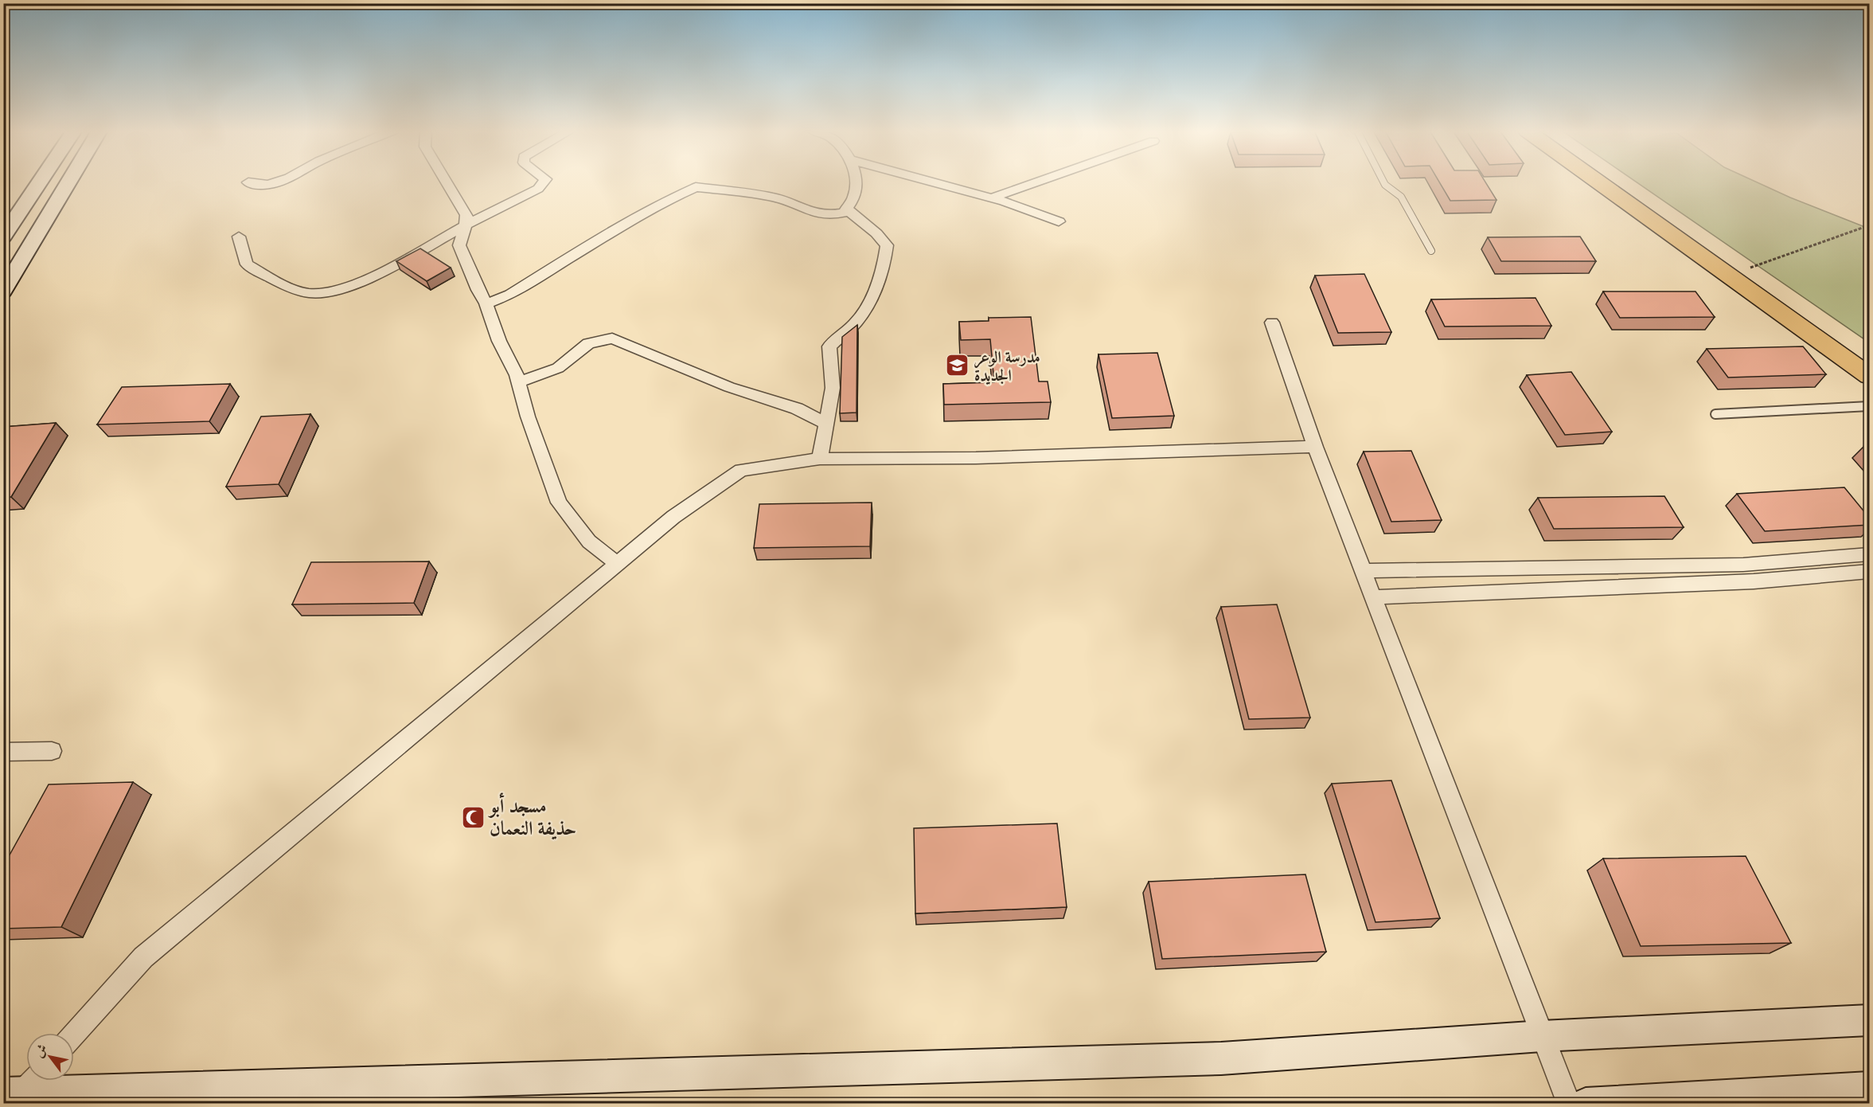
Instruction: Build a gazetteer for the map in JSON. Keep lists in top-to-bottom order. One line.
{"places":{"school or university":["مدرسة الوعر الجديدة"],"mosque":["مسجد أبو حذيفة النعمان"]},"north":"top left"}
